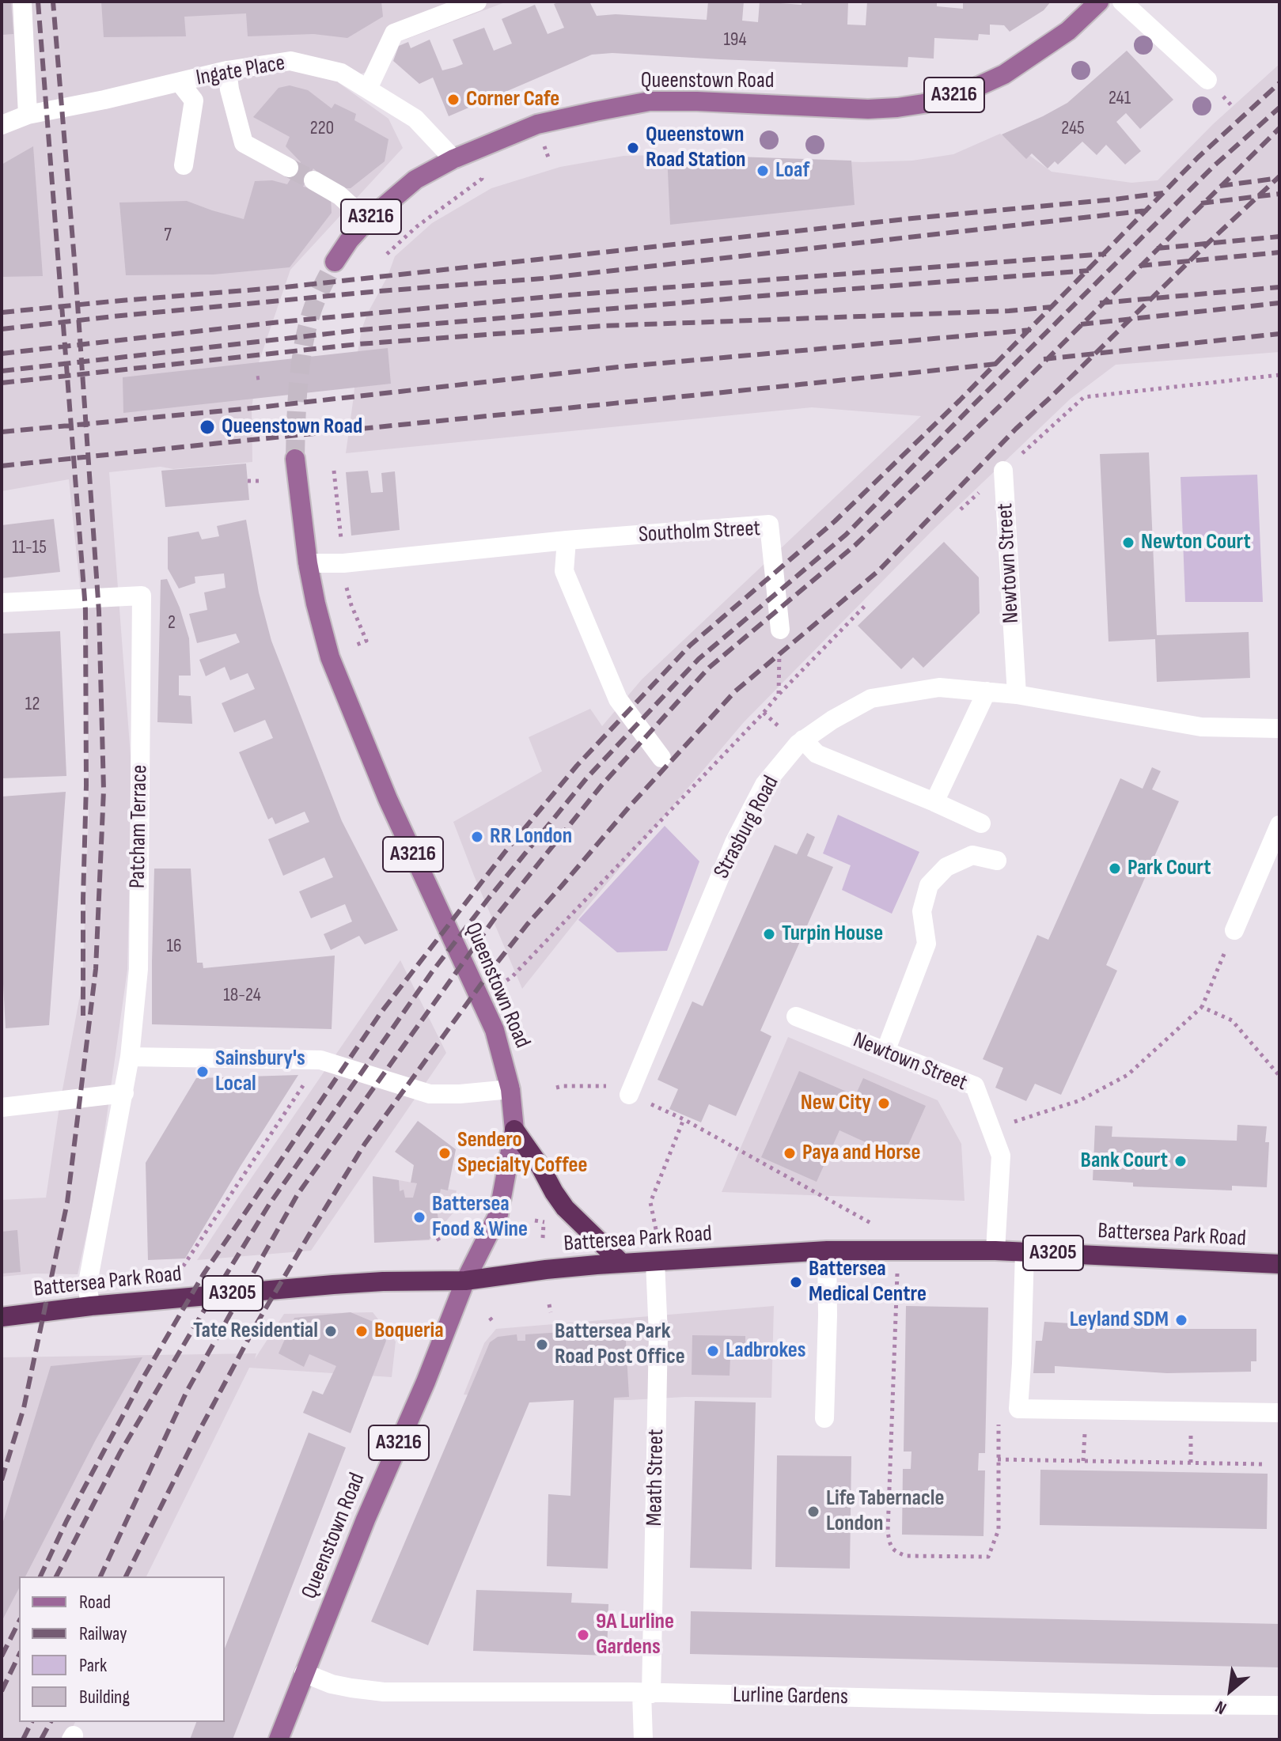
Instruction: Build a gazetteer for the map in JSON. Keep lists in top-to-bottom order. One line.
{"streets":{"highway":["A3216","Battersea Park Road","A3205"],"main road":["Queenstown Road"],"street":["Ingate Place","Southolm Street","Newtown Street","Patcham Terrace","Strasburg Road","Meath Street","Lurline Gardens"]},"crossings":[["Ingate Place","Queenstown Road"],["Queenstown Road","A3216"],["Queenstown Road","Southolm Street"],["Queenstown Road","Battersea Park Road"],["Queenstown Road","Lurline Gardens"],["A3216","Battersea Park Road"],["Newtown Street","Strasburg Road"],["Newtown Street","Battersea Park Road"],["Patcham Terrace","Battersea Park Road"],["Battersea Park Road","Meath Street"],["Meath Street","Lurline Gardens"]],"places":["Corner Cafe","Queenstown Road Station","Loaf","Queenstown Road","Newton Court","RR London","Park Court","Turpin House","Sainsbury's Local","New City","Sendero Specialty Coffee","Paya and Horse","Bank Court","Battersea Food & Wine","Battersea Medical Centre","Leyland SDM","Tate Residential","Boqueria","Battersea Park Road Post Office","Ladbrokes","Life Tabernacle London","9A Lurline Gardens"],"house_numbers":["194","241","220","245","7","11-15","2","12","16","18-24"],"legend":["Road","Railway","Park","Building"],"north":"bottom left"}
